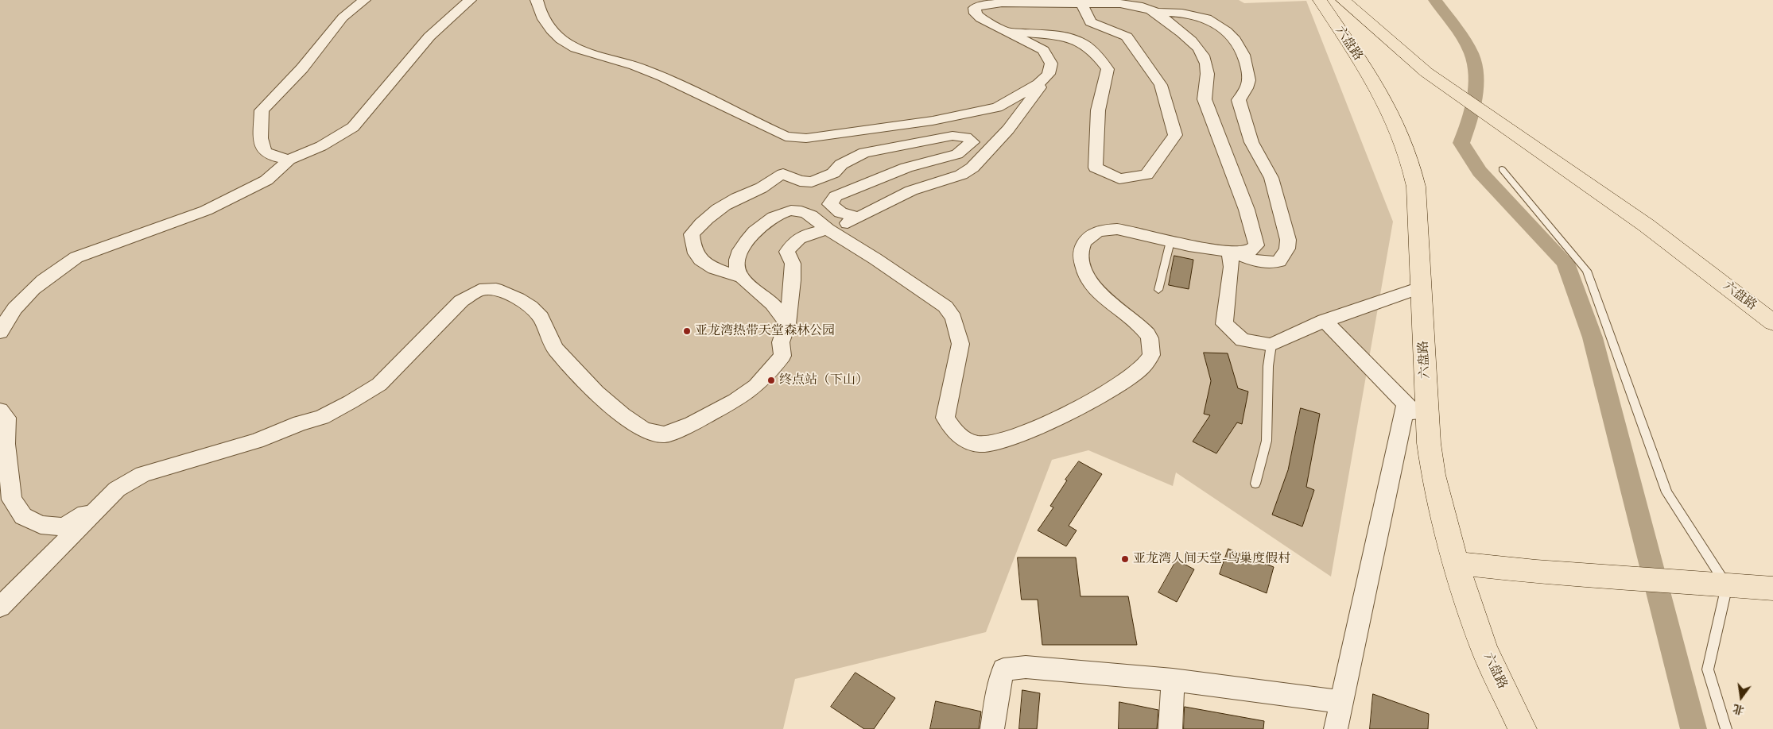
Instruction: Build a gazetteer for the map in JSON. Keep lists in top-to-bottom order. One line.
{"streets":{"main road":["六盘路"]},"places":["亚龙湾热带天堂森林公园","终点站（下山）","亚龙湾人间天堂-鸟巢度假村"],"north":"bottom"}
